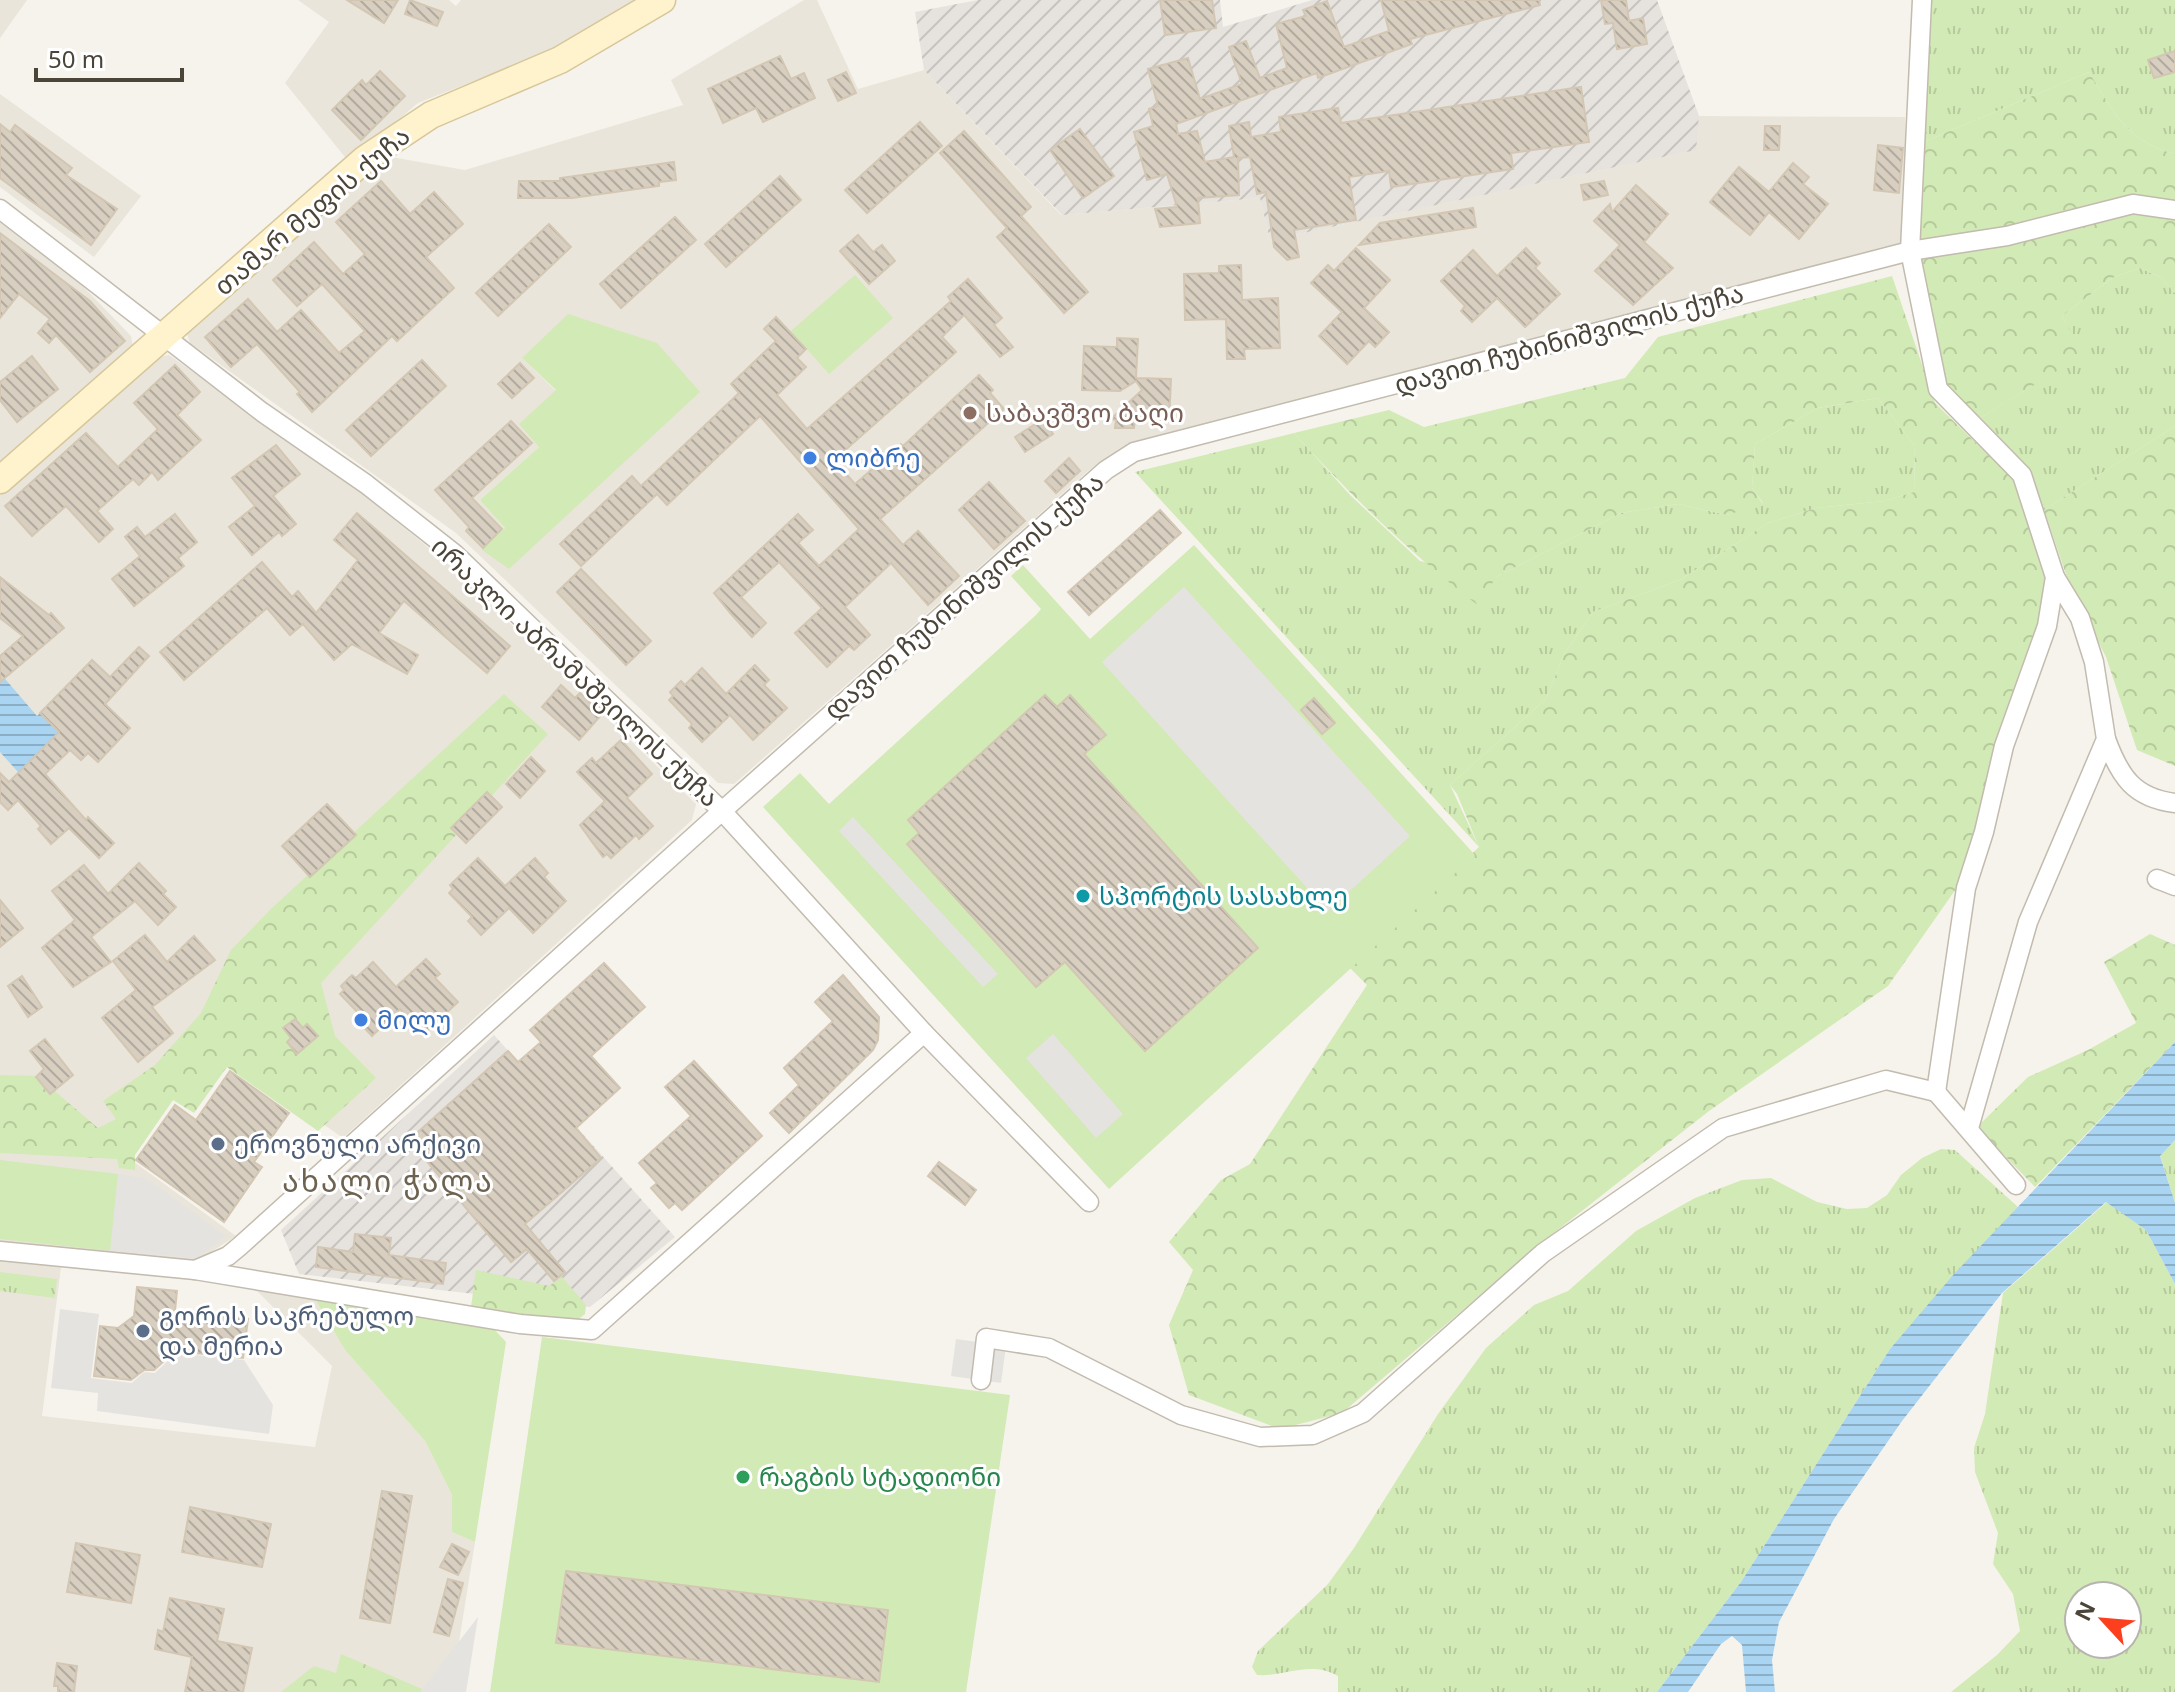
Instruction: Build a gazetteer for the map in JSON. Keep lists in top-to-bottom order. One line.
{"streets":{"street":["თამარ მეფის ქუჩა","დავით ჩუბინიშვილის ქუჩა","ირაკლი აბრამაშვილის ქუჩა"]},"crossings":[["თამარ მეფის ქუჩა","ირაკლი აბრამაშვილის ქუჩა"],["დავით ჩუბინიშვილის ქუჩა","ირაკლი აბრამაშვილის ქუჩა"]],"districts":["ახალი ჭალა"],"places":["საბავშვო ბაღი","ლიბრე","სპორტის სასახლე","მილუ","ეროვნული არქივი","გორის საკრებულო და მერია","რაგბის სტადიონი"],"scale_bar":"50 m","north":"top left"}
